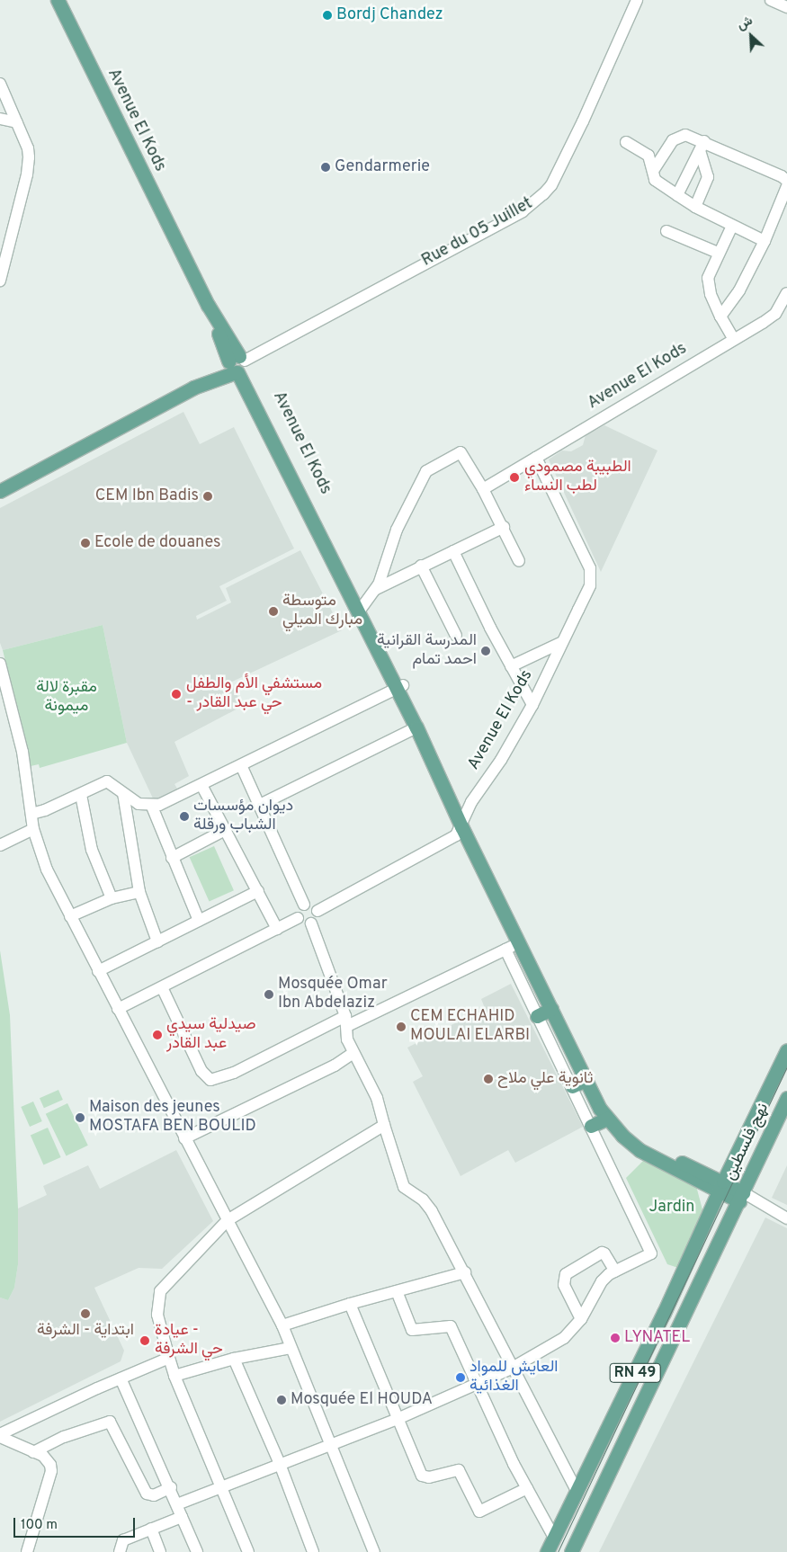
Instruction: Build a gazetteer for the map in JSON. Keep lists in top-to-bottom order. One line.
{"streets":{"main road":["Avenue El Kods","نهج فلسطين","RN 49"],"street":["Rue du 05 Juillet"]},"crossings":[["Avenue El Kods","Rue du 05 Juillet"],["نهج فلسطين","RN 49"]],"parks":["مقبرة لالة ميمونة","Jardin"],"places":["Bordj Chandez","Gendarmerie","الطبيبة مصمودي لطب النساء","CEM Ibn Badis","Ecole de douanes","متوسطة مبارك الميلي","المدرسة القرانية احمد تمام","مستشفي الأم والطفل - حي عبد القادر","ديوان مؤسسات الشباب ورقلة","Mosquée Omar Ibn Abdelaziz","CEM ECHAHID MOULAI ELARBI","صيدلية سيدي عبد القادر","ثانوية علي ملاح","Maison des jeunes MOSTAFA BEN BOULID","ابتداية - الشرفة","LYNATEL","عيادة - حي الشرفة","العايش للمواد الغذائية","Mosquée El HOUDA"],"scale_bar":"100 m","north":"top left"}
